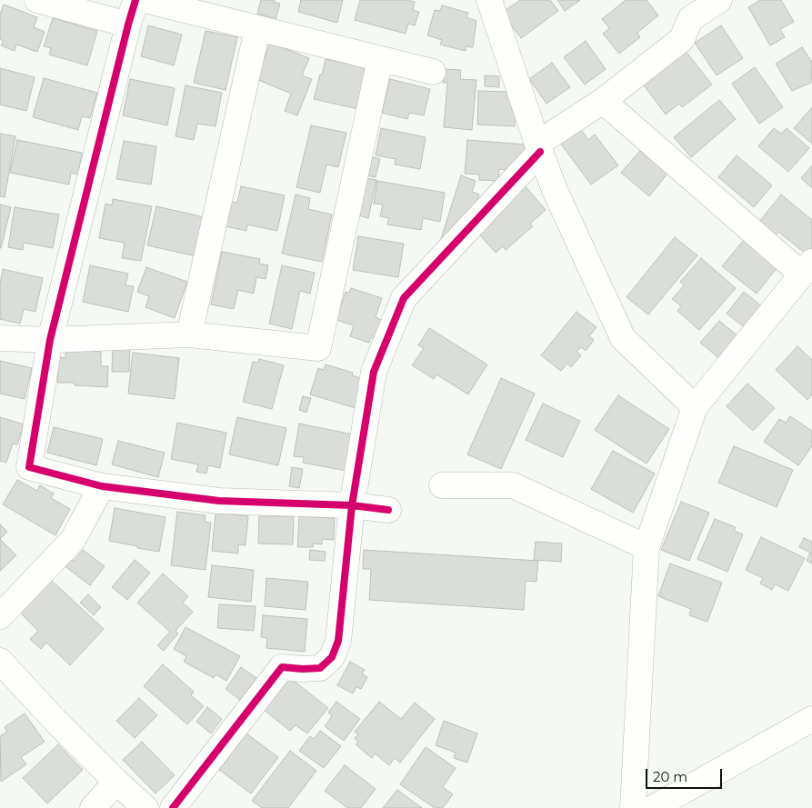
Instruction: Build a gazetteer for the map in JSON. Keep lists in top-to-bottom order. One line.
{"scale_bar":"20 m"}
